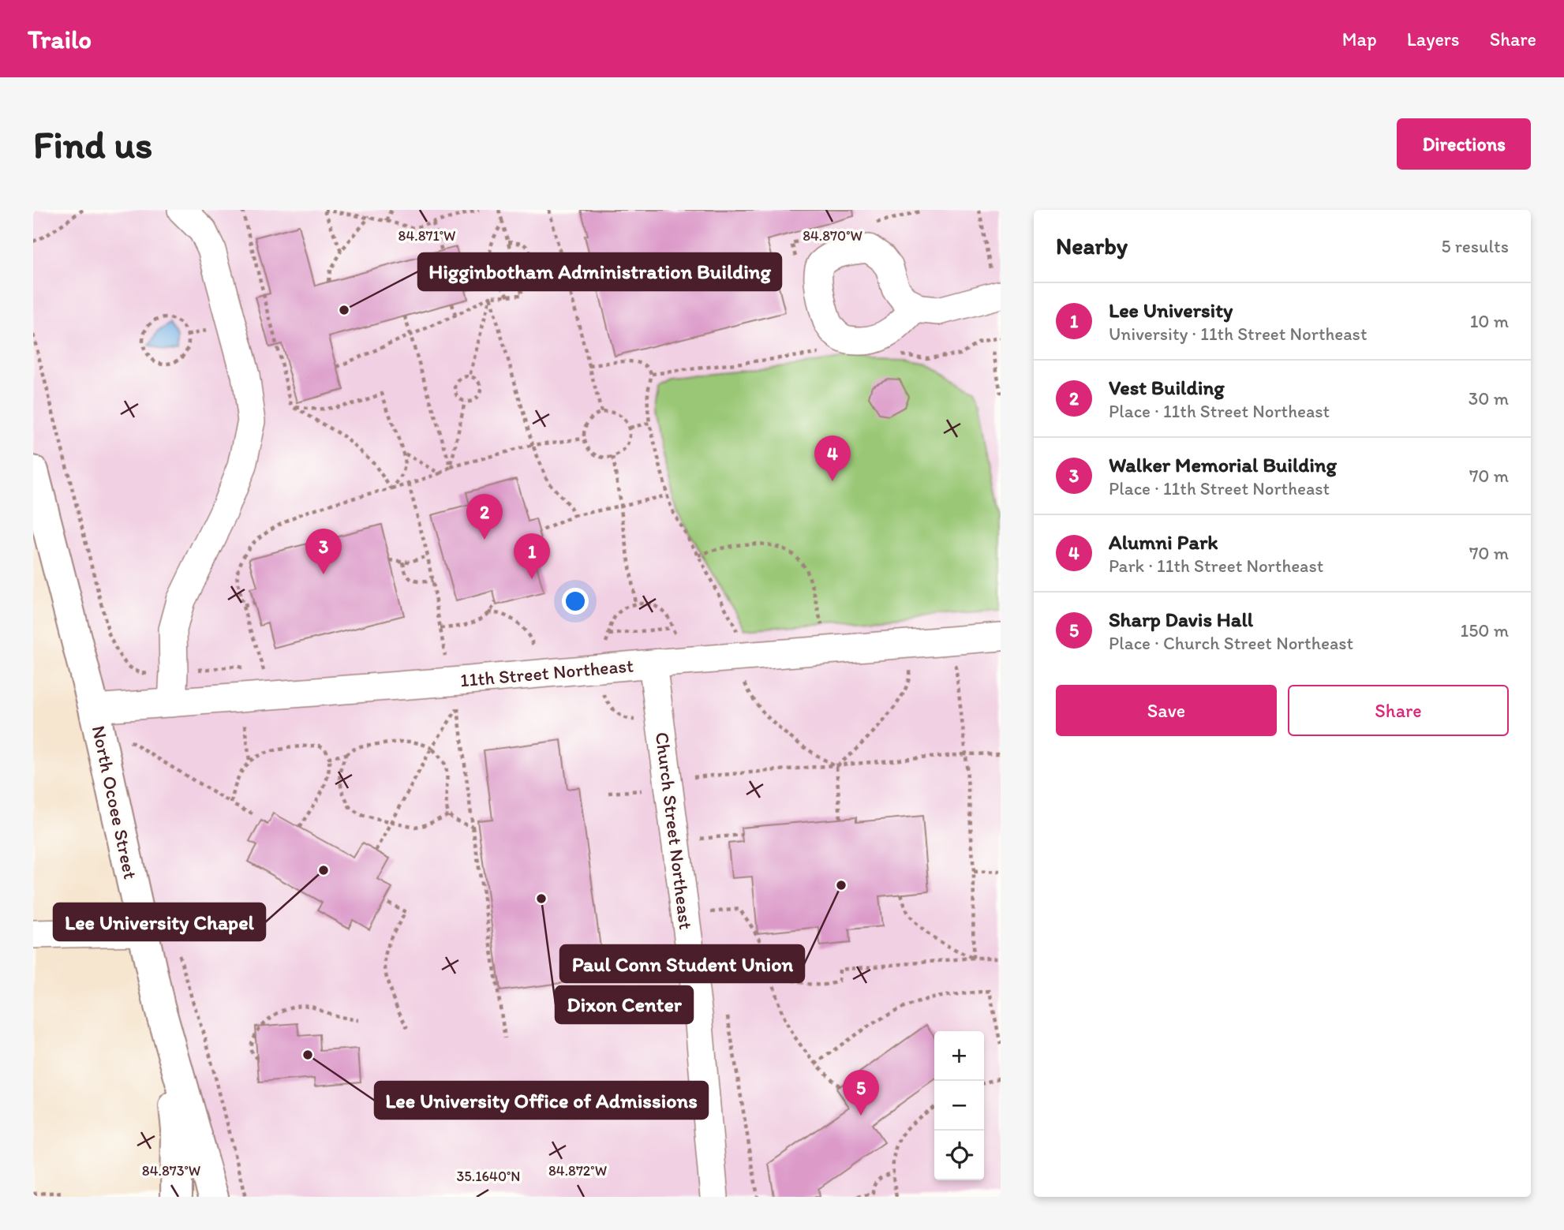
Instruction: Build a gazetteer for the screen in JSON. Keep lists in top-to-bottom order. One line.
{"streets":{"main road":["North Ocoee Street"],"street":["11th Street Northeast","Church Street Northeast"]},"crossings":[["11th Street Northeast","North Ocoee Street"],["11th Street Northeast","Church Street Northeast"]],"places":["Higginbotham Administration Building","Lee University Chapel","Paul Conn Student Union","Dixon Center","Lee University Office of Admissions"],"page":{"header":"Trailo","nav":["Map","Layers","Share"],"buttons":["Directions",["Save","Share"]],"title":"Find us","heading":["Nearby","5 results"],"list":[{"mark":"1","name":"Lee University","note":"University · 11th Street Northeast","value":"10 m"},{"mark":"2","name":"Vest Building","note":"Place · 11th Street Northeast","value":"30 m"},{"mark":"3","name":"Walker Memorial Building","note":"Place · 11th Street Northeast","value":"70 m"},{"mark":"4","name":"Alumni Park","note":"Park · 11th Street Northeast","value":"70 m"},{"mark":"5","name":"Sharp Davis Hall","note":"Place · Church Street Northeast","value":"150 m"}],"pins":["4","2","3","1","5"],"map_buttons":["+","−"]},"coordinates":["84.871°W","84.870°W","84.873°W","84.872°W","35.1640°N"]}
